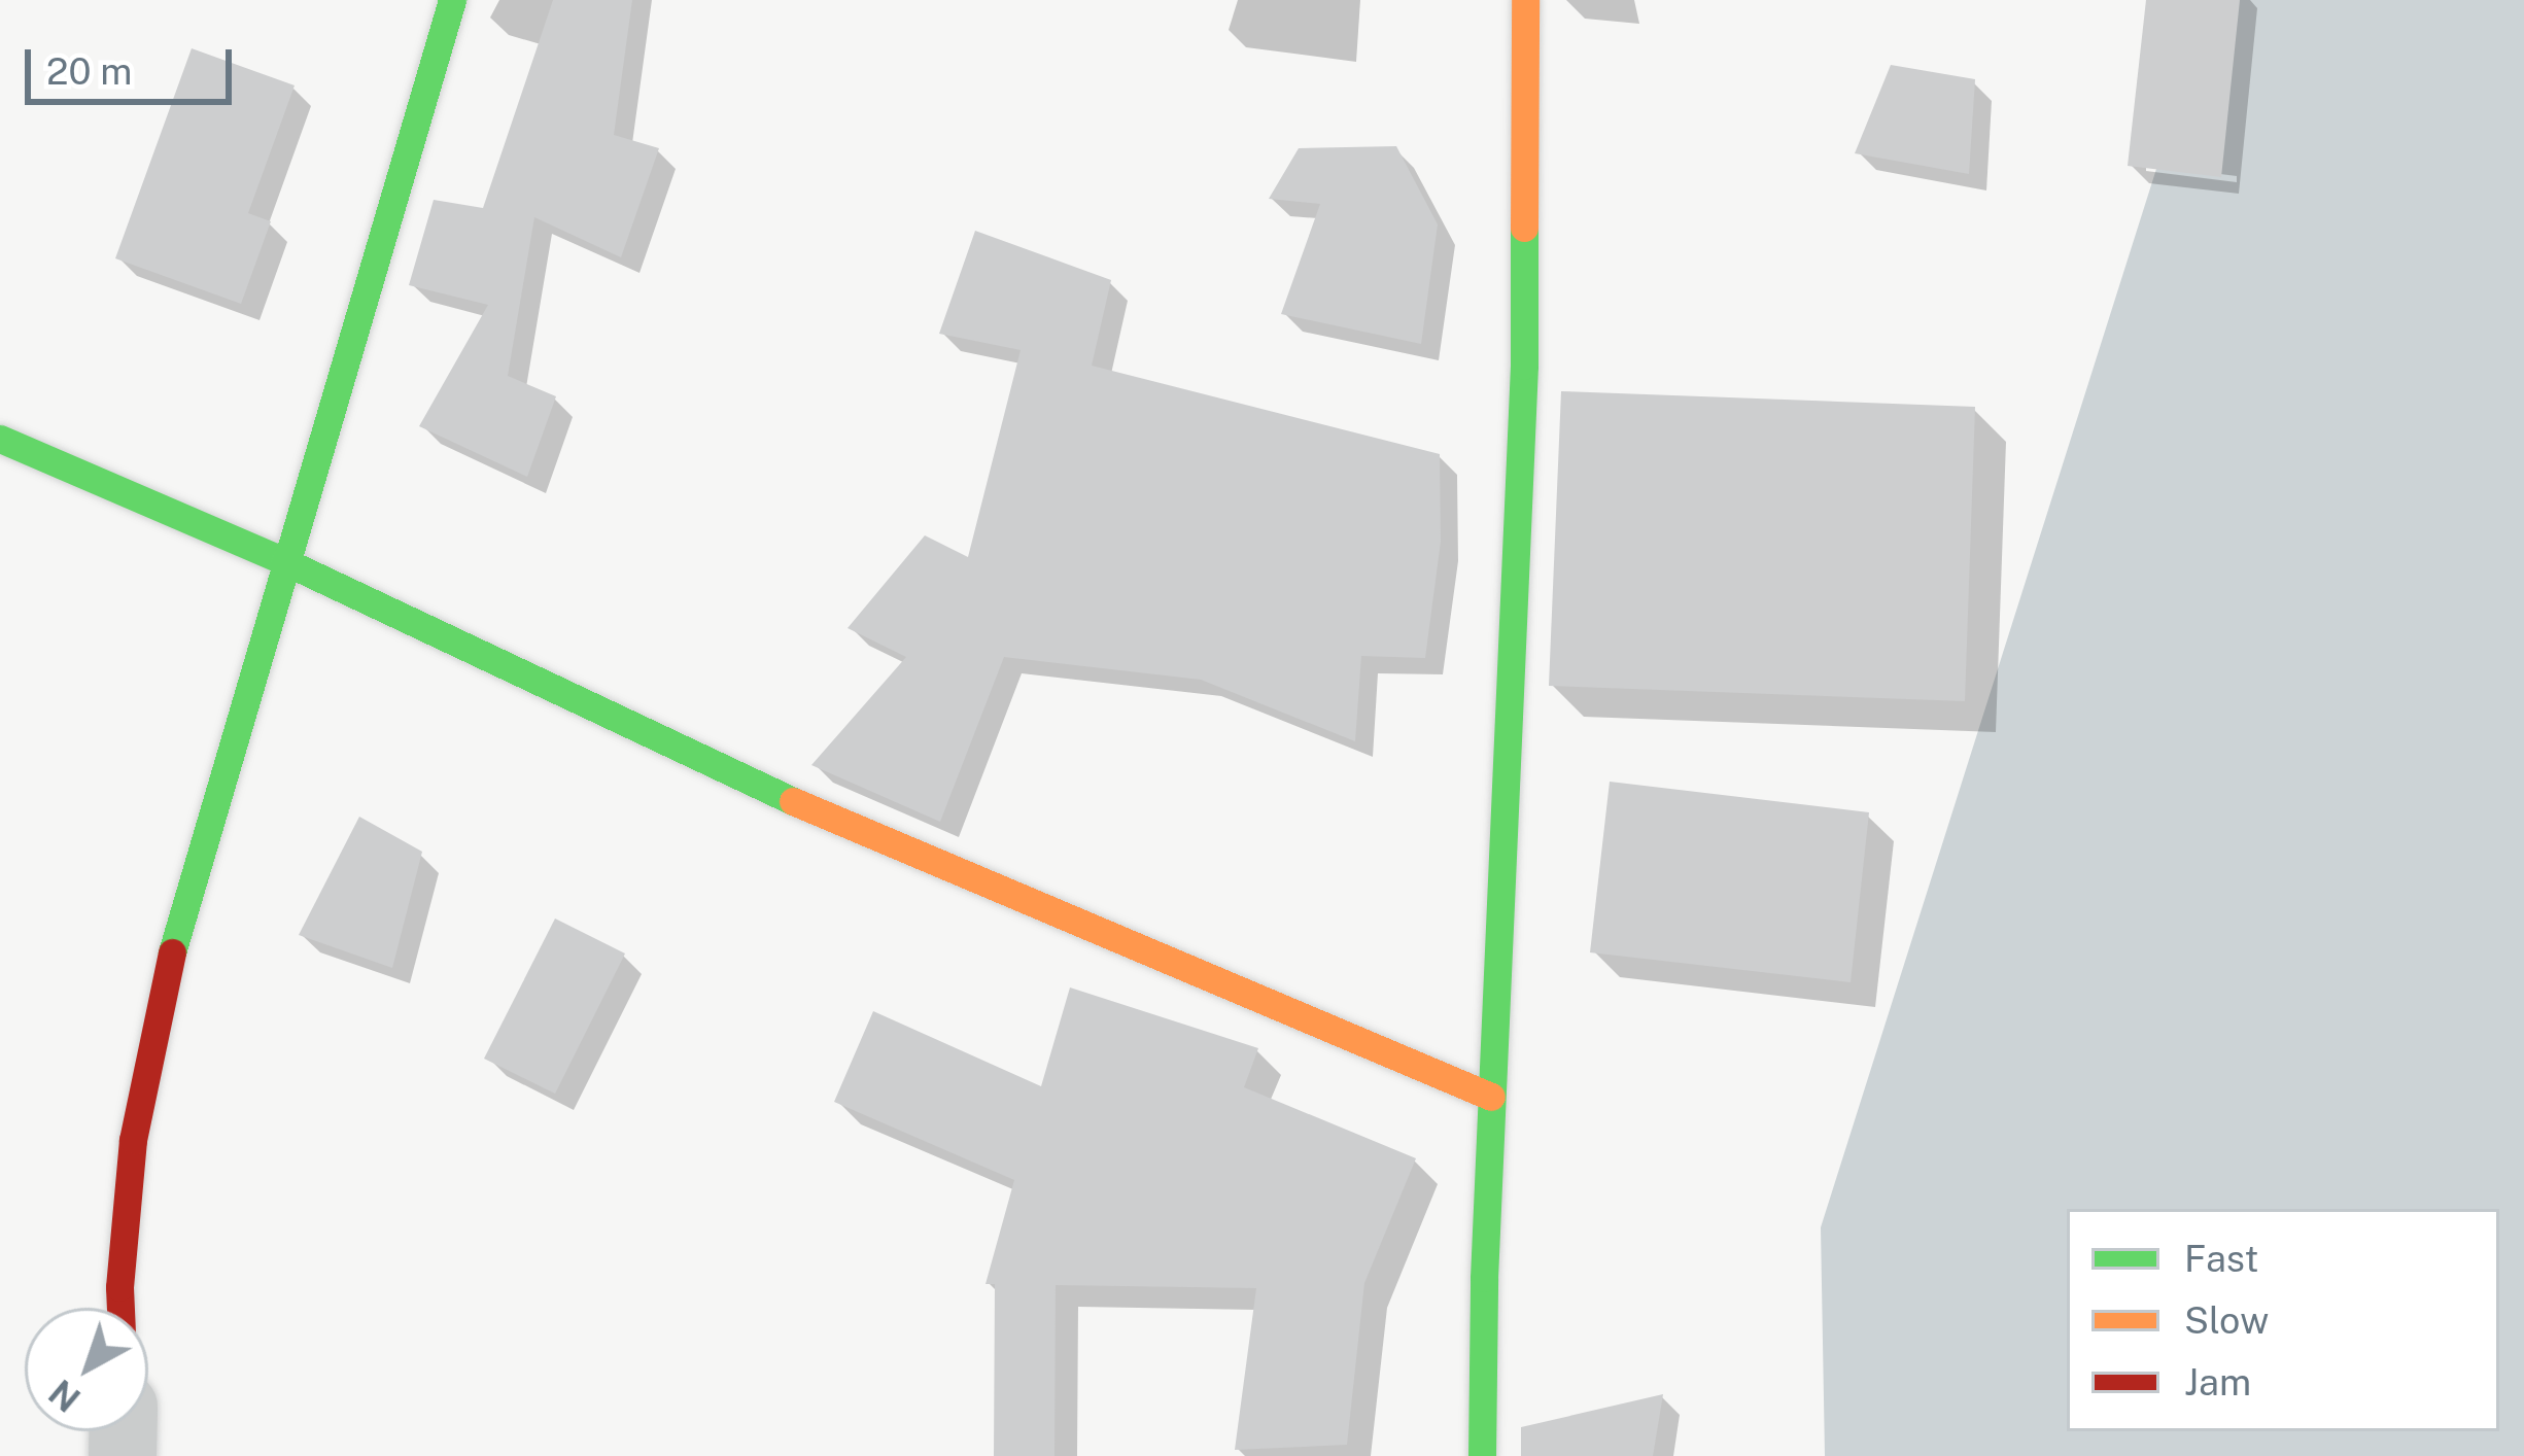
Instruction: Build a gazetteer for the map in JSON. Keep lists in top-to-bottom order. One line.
{"legend":["Fast","Slow","Jam"],"scale_bar":"20 m","north":"bottom left"}
